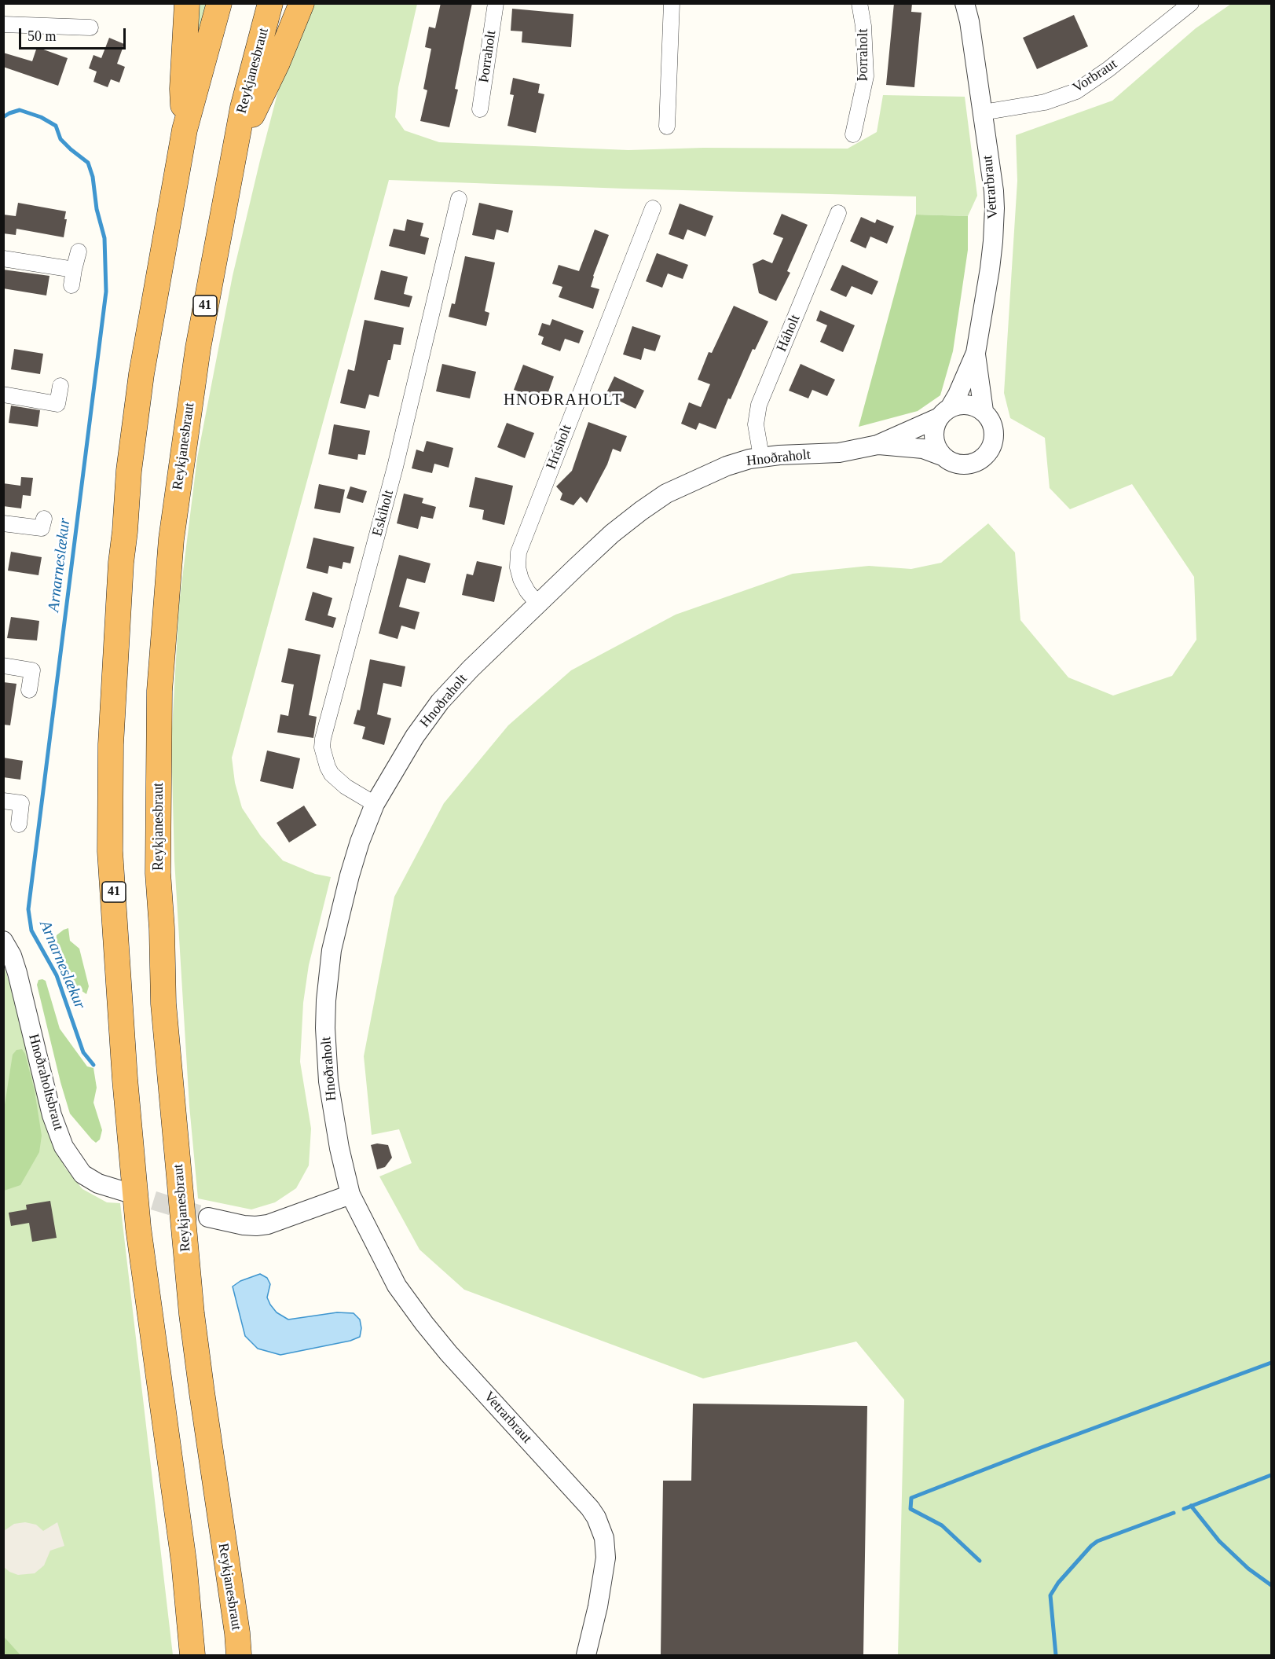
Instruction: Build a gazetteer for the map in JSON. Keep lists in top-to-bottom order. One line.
{"streets":{"highway":["Reykjanesbraut","41"],"street":["Þorraholt","Vorbraut","Vetrarbraut","Háholt","Hrísholt","Hnoðraholt","Eskiholt","Hnoðraholtsbraut"]},"crossings":[["Vorbraut","Vetrarbraut"],["Vetrarbraut","Hnoðraholt"],["Háholt","Hnoðraholt"],["Hrísholt","Hnoðraholt"],["Hnoðraholt","Eskiholt"]],"districts":["HNOÐRAHOLT"],"water":["Arnarneslækur"],"scale_bar":"50 m"}
